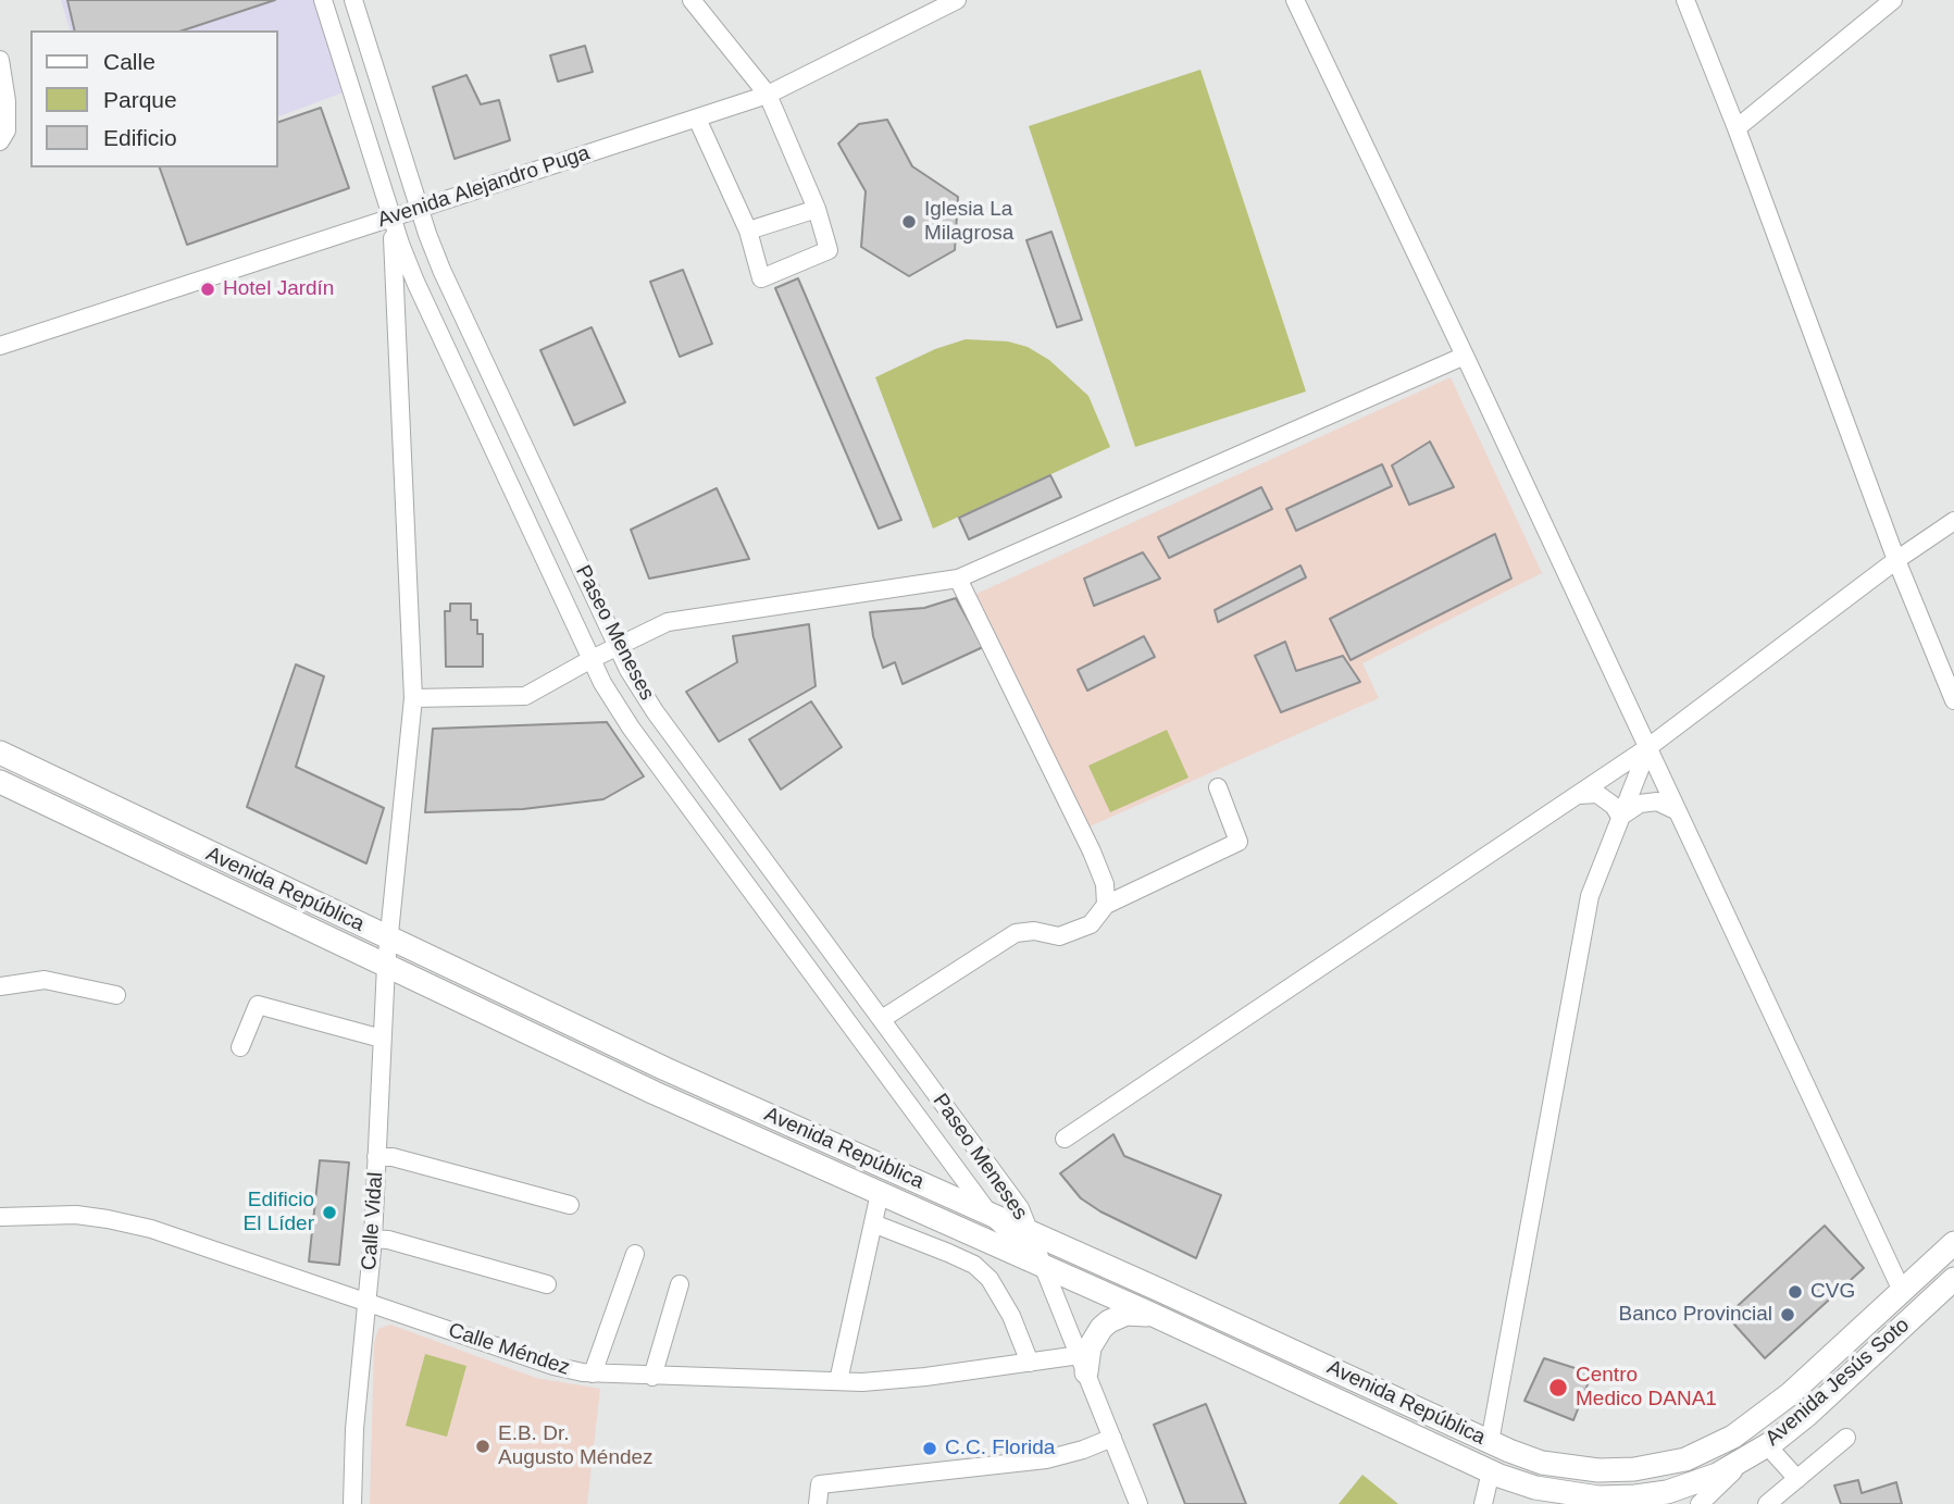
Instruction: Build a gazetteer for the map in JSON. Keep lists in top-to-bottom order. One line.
{"streets":{"main road":["Avenida República","Avenida Jesús Soto"],"street":["Avenida Alejandro Puga","Paseo Meneses","Calle Vidal","Calle Méndez"]},"crossings":[["Avenida Alejandro Puga","Paseo Meneses"],["Avenida Alejandro Puga","Calle Vidal"],["Paseo Meneses","Avenida República"],["Paseo Meneses","Calle Vidal"],["Avenida República","Calle Vidal"],["Avenida República","Avenida Jesús Soto"],["Calle Vidal","Calle Méndez"]],"places":["Iglesia La Milagrosa","Hotel Jardín","Edificio El Líder","CVG","Banco Provincial","Centro Medico DANA1","E.B. Dr. Augusto Méndez","C.C. Florida"],"legend":["Calle","Parque","Edificio"]}
